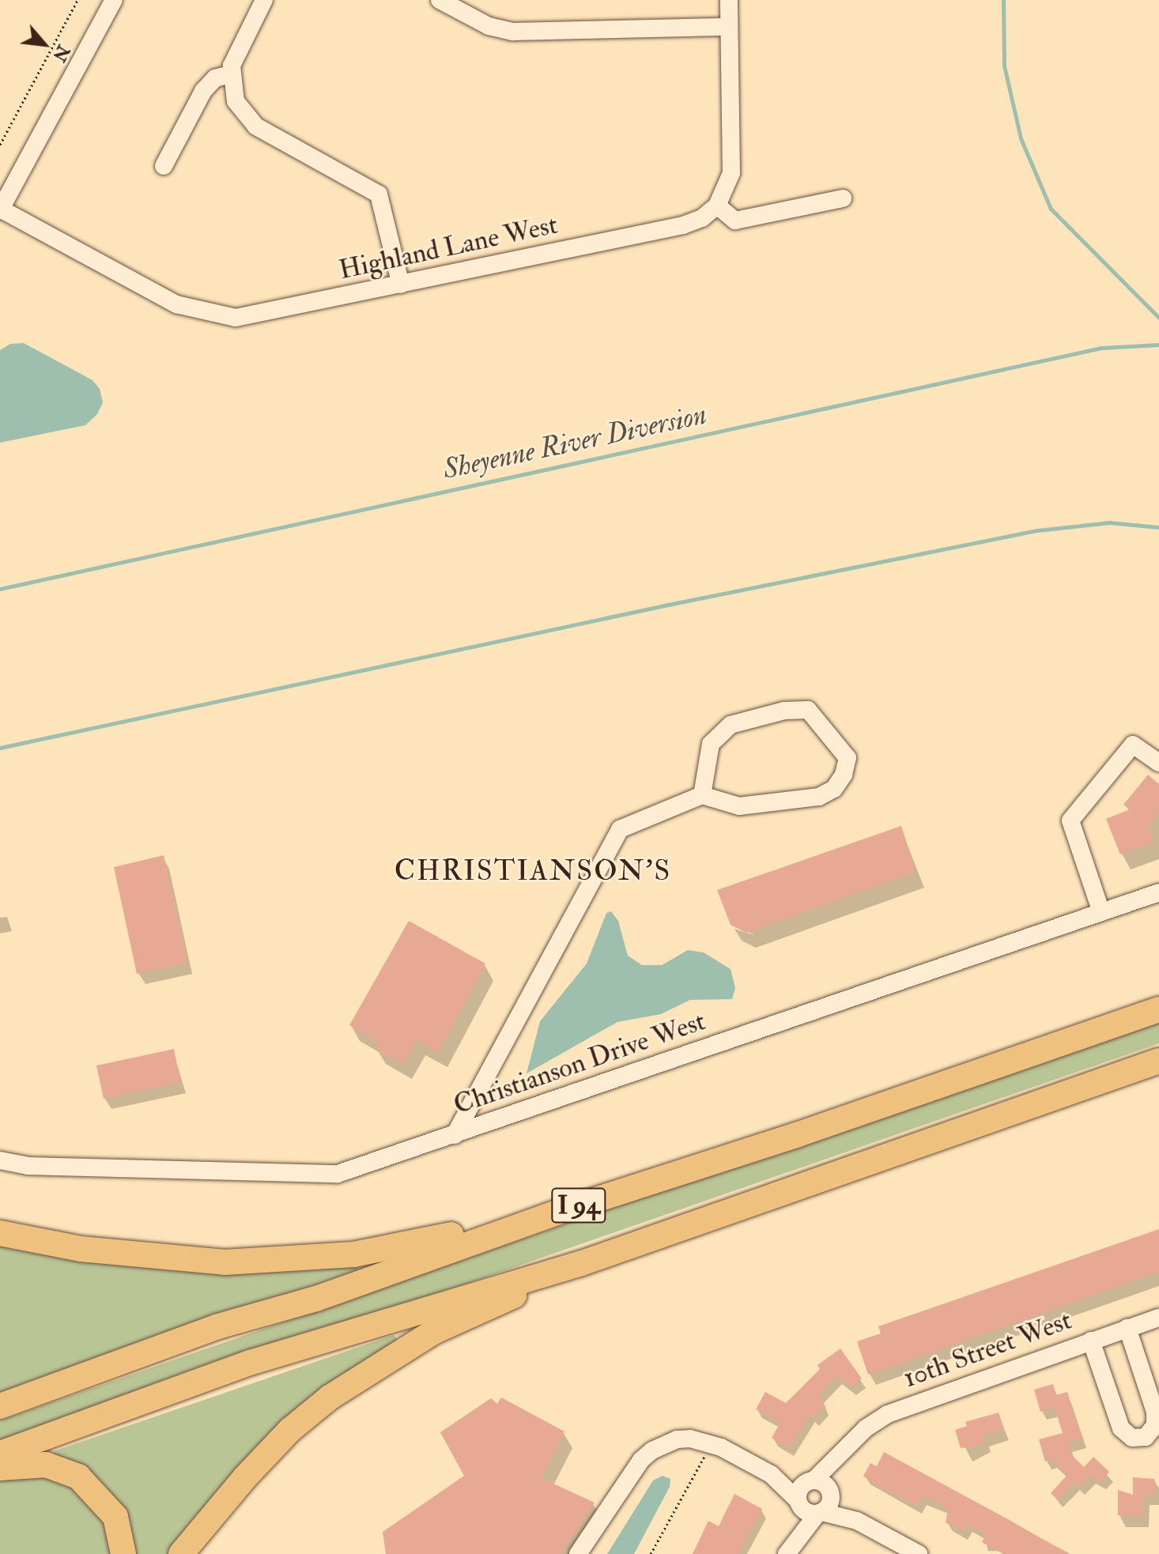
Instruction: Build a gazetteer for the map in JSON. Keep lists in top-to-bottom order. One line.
{"streets":{"highway":["I 94"],"street":["Highland Lane West","Christianson Drive West","10th Street West"]},"districts":["CHRISTIANSON'S"],"water":["Sheyenne River Diversion"],"north":"bottom right"}
